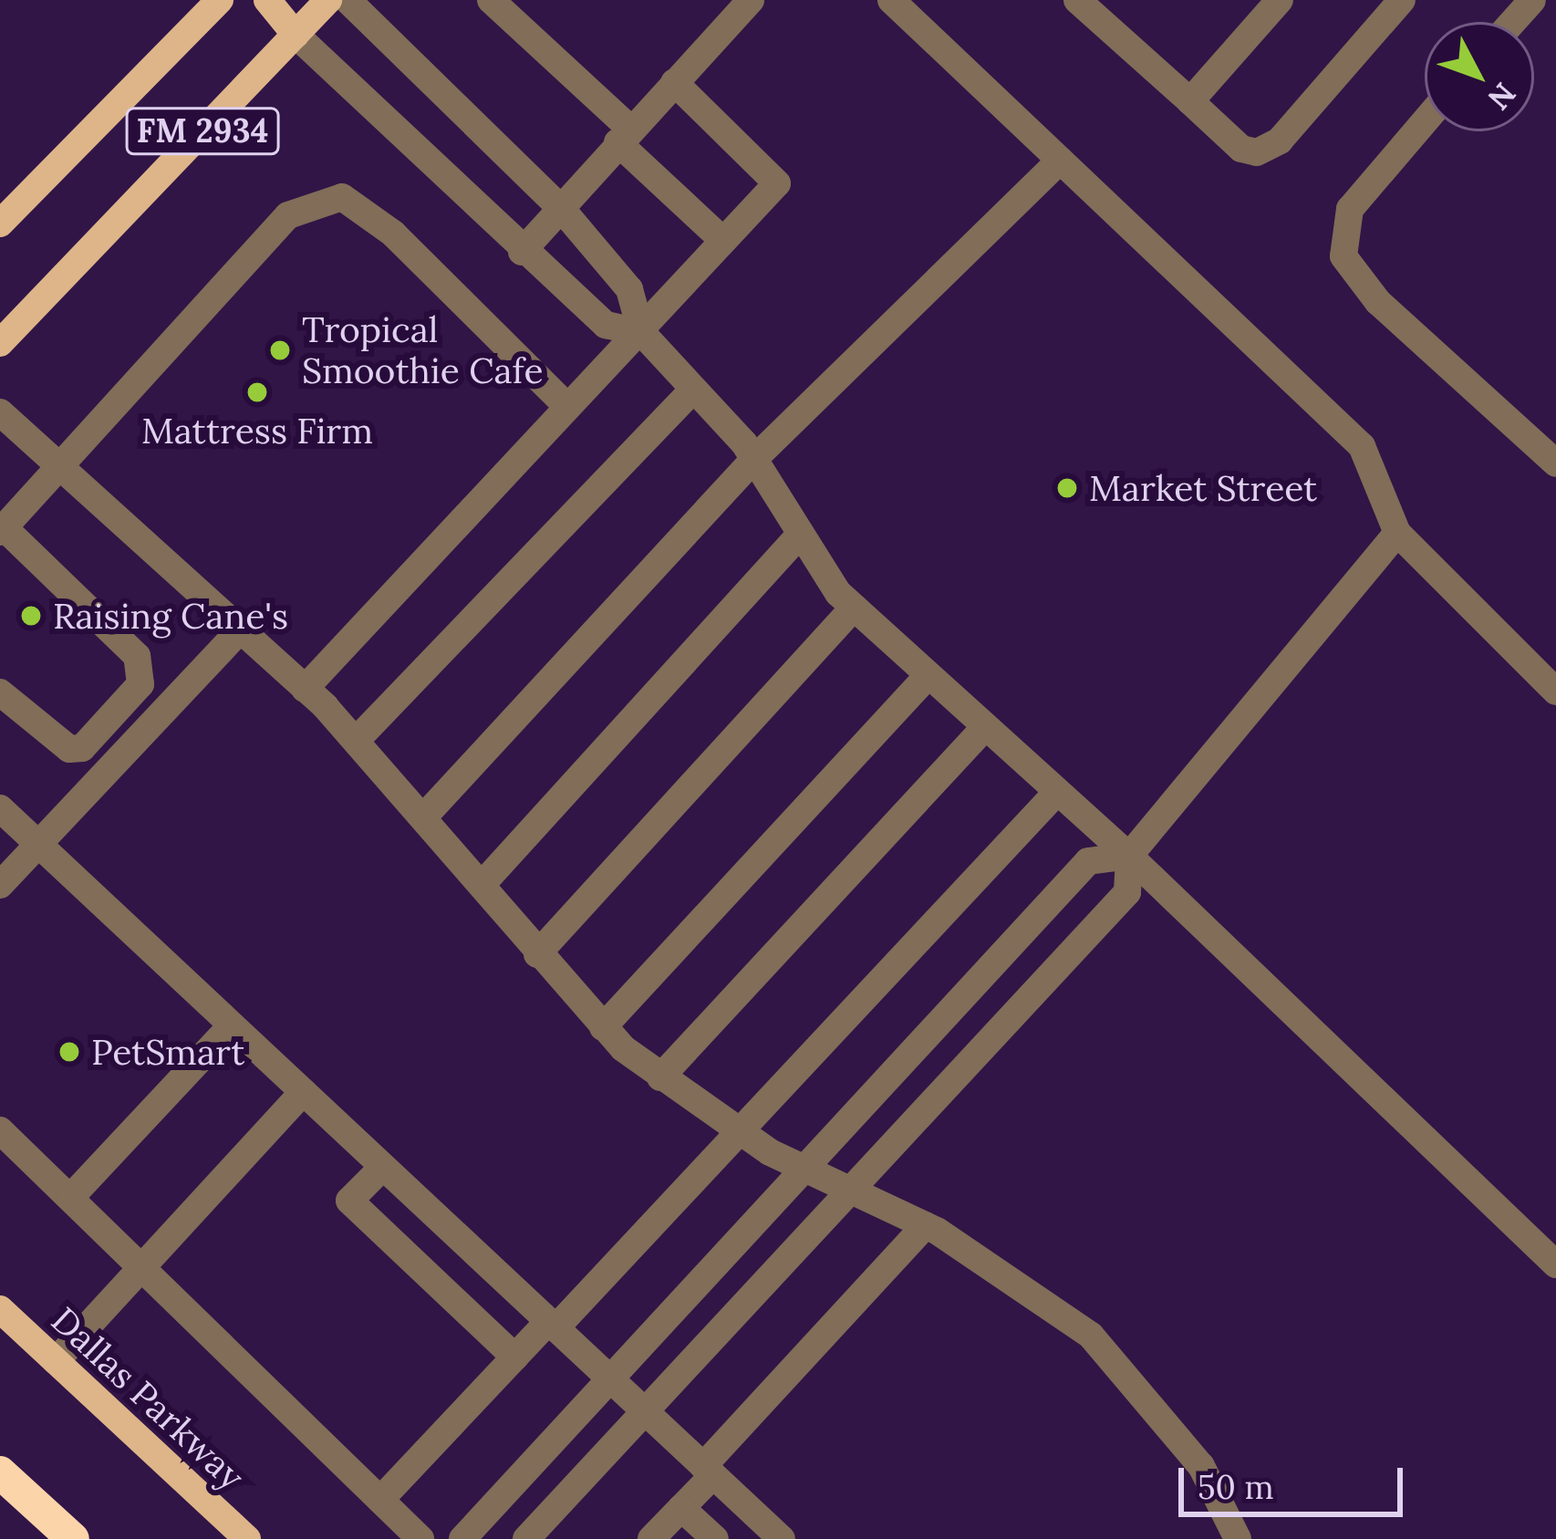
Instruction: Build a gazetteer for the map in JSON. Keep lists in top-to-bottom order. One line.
{"streets":{"main road":["FM 2934","Dallas Parkway"]},"places":["Tropical Smoothie Cafe","Mattress Firm","Market Street","Raising Cane's","PetSmart"],"scale_bar":"50 m","north":"bottom right"}
